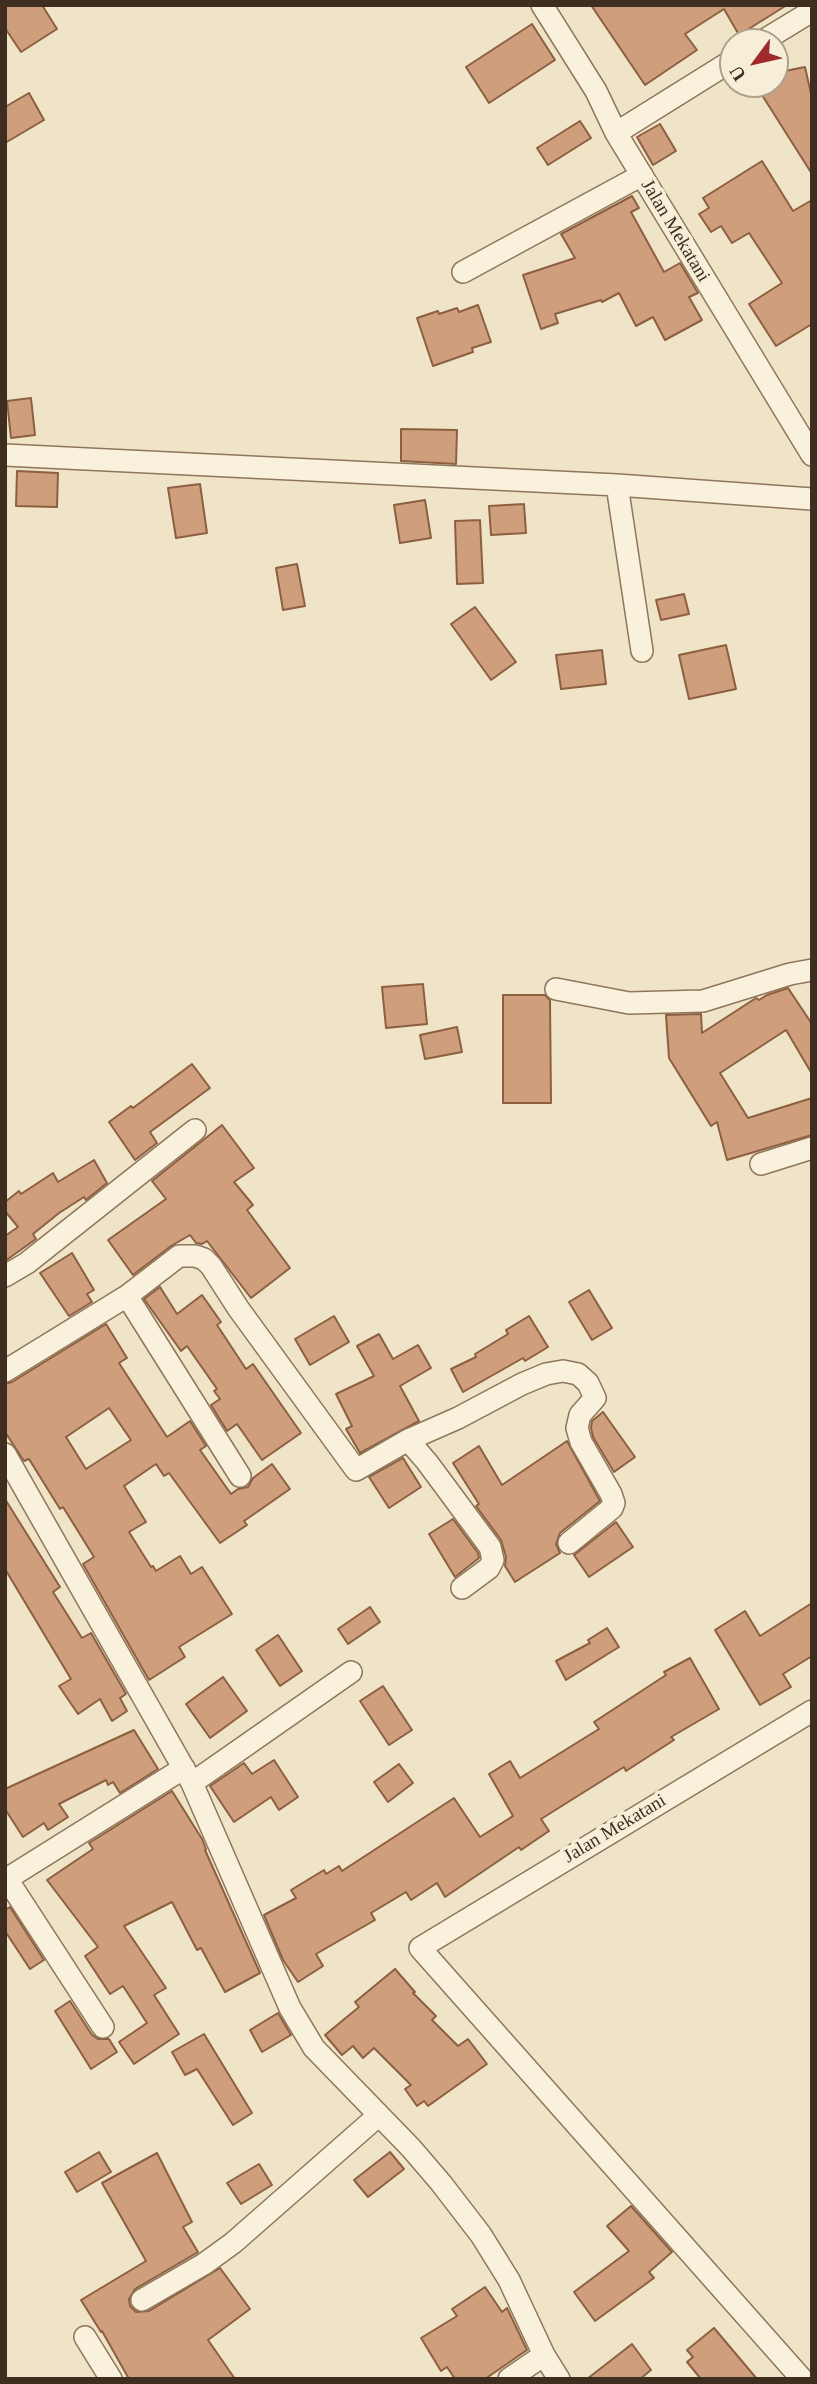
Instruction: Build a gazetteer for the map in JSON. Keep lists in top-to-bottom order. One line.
{"streets":{"street":["Jalan Mekatani"]},"north":"bottom left"}
